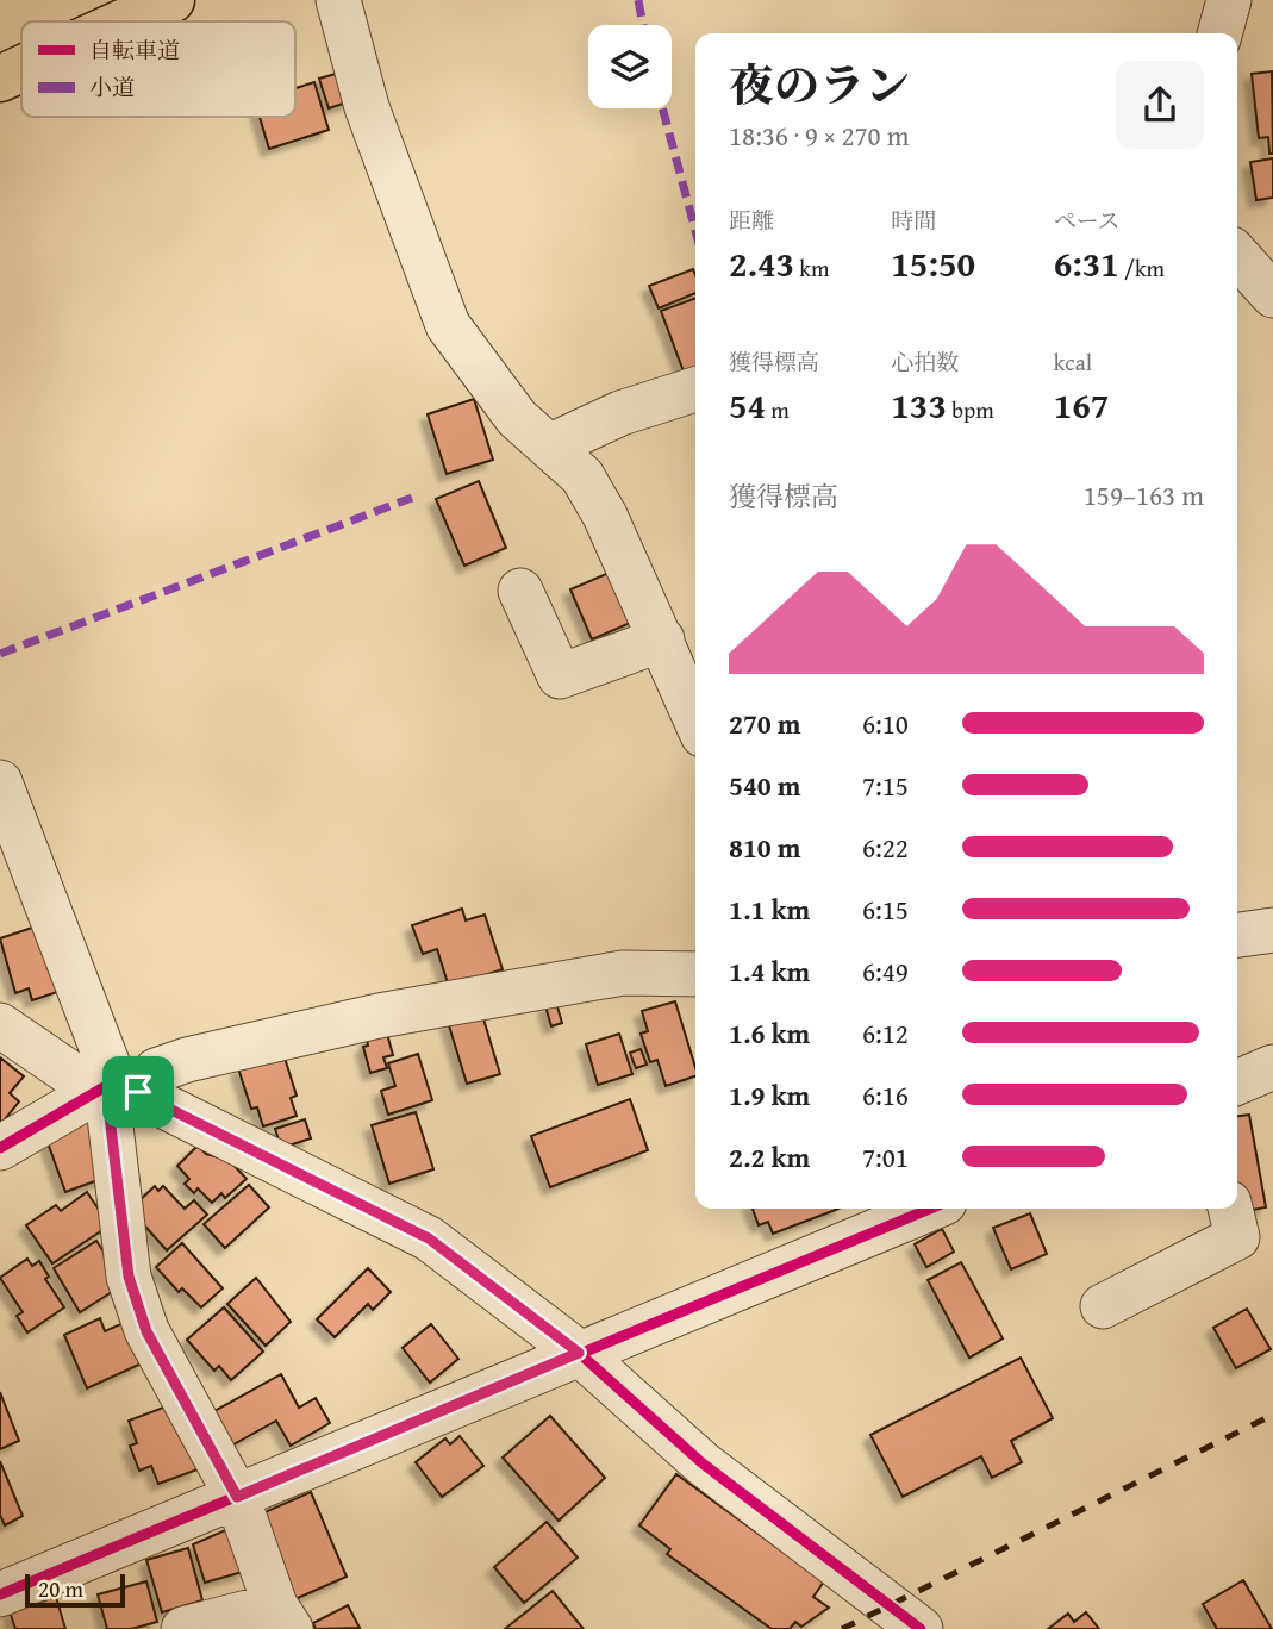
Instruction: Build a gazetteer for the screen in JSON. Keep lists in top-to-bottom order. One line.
{"legend":["自転車道","小道"],"scale_bar":"20 m","page":{"heading":["夜のラン","18:36 · 9 × 270 m"],"stats":[["距離","2.43 km"],["時間","15:50"],["ペース","6:31 /km"],["獲得標高","54 m"],["心拍数","133 bpm"],["kcal","167"]],"chart":["獲得標高","159–163 m"],"list":[{"name":"270 m","note":"6:10"},{"name":"540 m","note":"7:15"},{"name":"810 m","note":"6:22"},{"name":"1.1 km","note":"6:15"},{"name":"1.4 km","note":"6:49"},{"name":"1.6 km","note":"6:12"},{"name":"1.9 km","note":"6:16"},{"name":"2.2 km","note":"7:01"}],"scale":"20 m"}}
